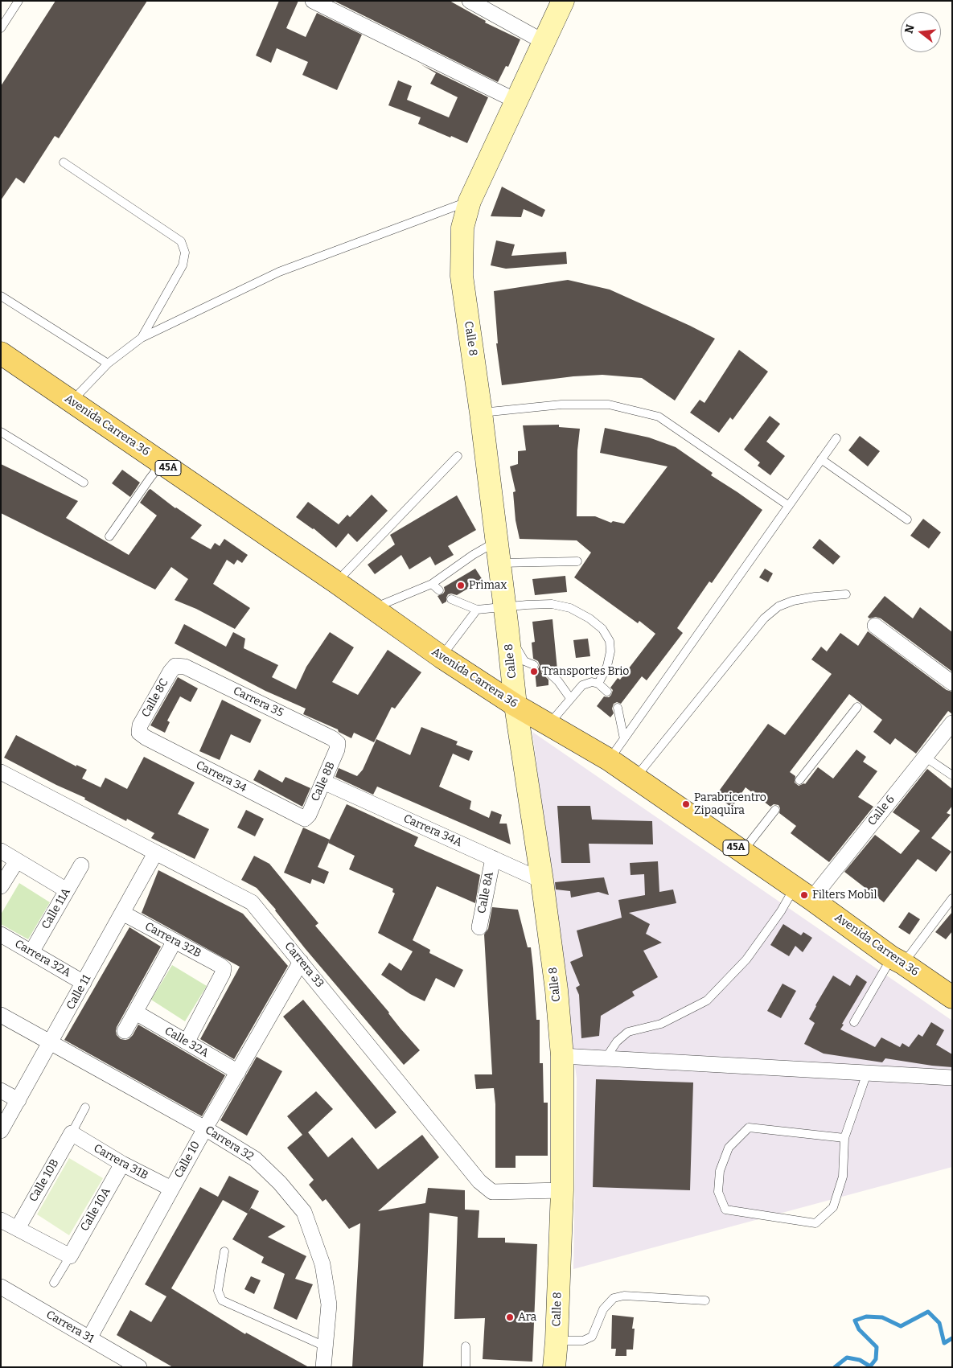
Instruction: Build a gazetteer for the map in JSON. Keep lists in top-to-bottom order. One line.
{"streets":{"main road":["Calle 8","Avenida Carrera 36","45A"],"street":["Calle 8C","Carrera 35","Carrera 34","Calle 8B","Calle 6","Carrera 34A","Calle 8A","Calle 11A","Carrera 32B","Carrera 32A","Carrera 33","Calle 11","Calle 32A","Carrera 32","Calle 10","Carrera 31B","Calle 10B","Calle 10A","Carrera 31"]},"crossings":[["Calle 8","Avenida Carrera 36"],["Calle 8","Carrera 34A"],["Calle 8","Carrera 33"],["Avenida Carrera 36","Calle 6"],["Calle 8C","Carrera 35"],["Calle 8C","Carrera 34"],["Carrera 35","Calle 8B"],["Carrera 34","Calle 8B"],["Calle 8B","Carrera 34A"],["Carrera 34A","Calle 8A"],["Calle 11A","Carrera 32A"],["Carrera 32B","Calle 11"],["Carrera 32B","Calle 32A"],["Carrera 32A","Calle 11"],["Carrera 33","Calle 11"],["Carrera 33","Calle 10"],["Calle 11","Carrera 32"],["Calle 32A","Calle 10"],["Carrera 32","Calle 10"],["Calle 10","Carrera 31B"],["Calle 10","Carrera 31"],["Carrera 31B","Calle 10B"],["Carrera 31B","Calle 10A"]],"places":["Primax","Transportes Brio","Parabricentro Zipaquira","Filters Mobil","Ara"],"north":"left"}
